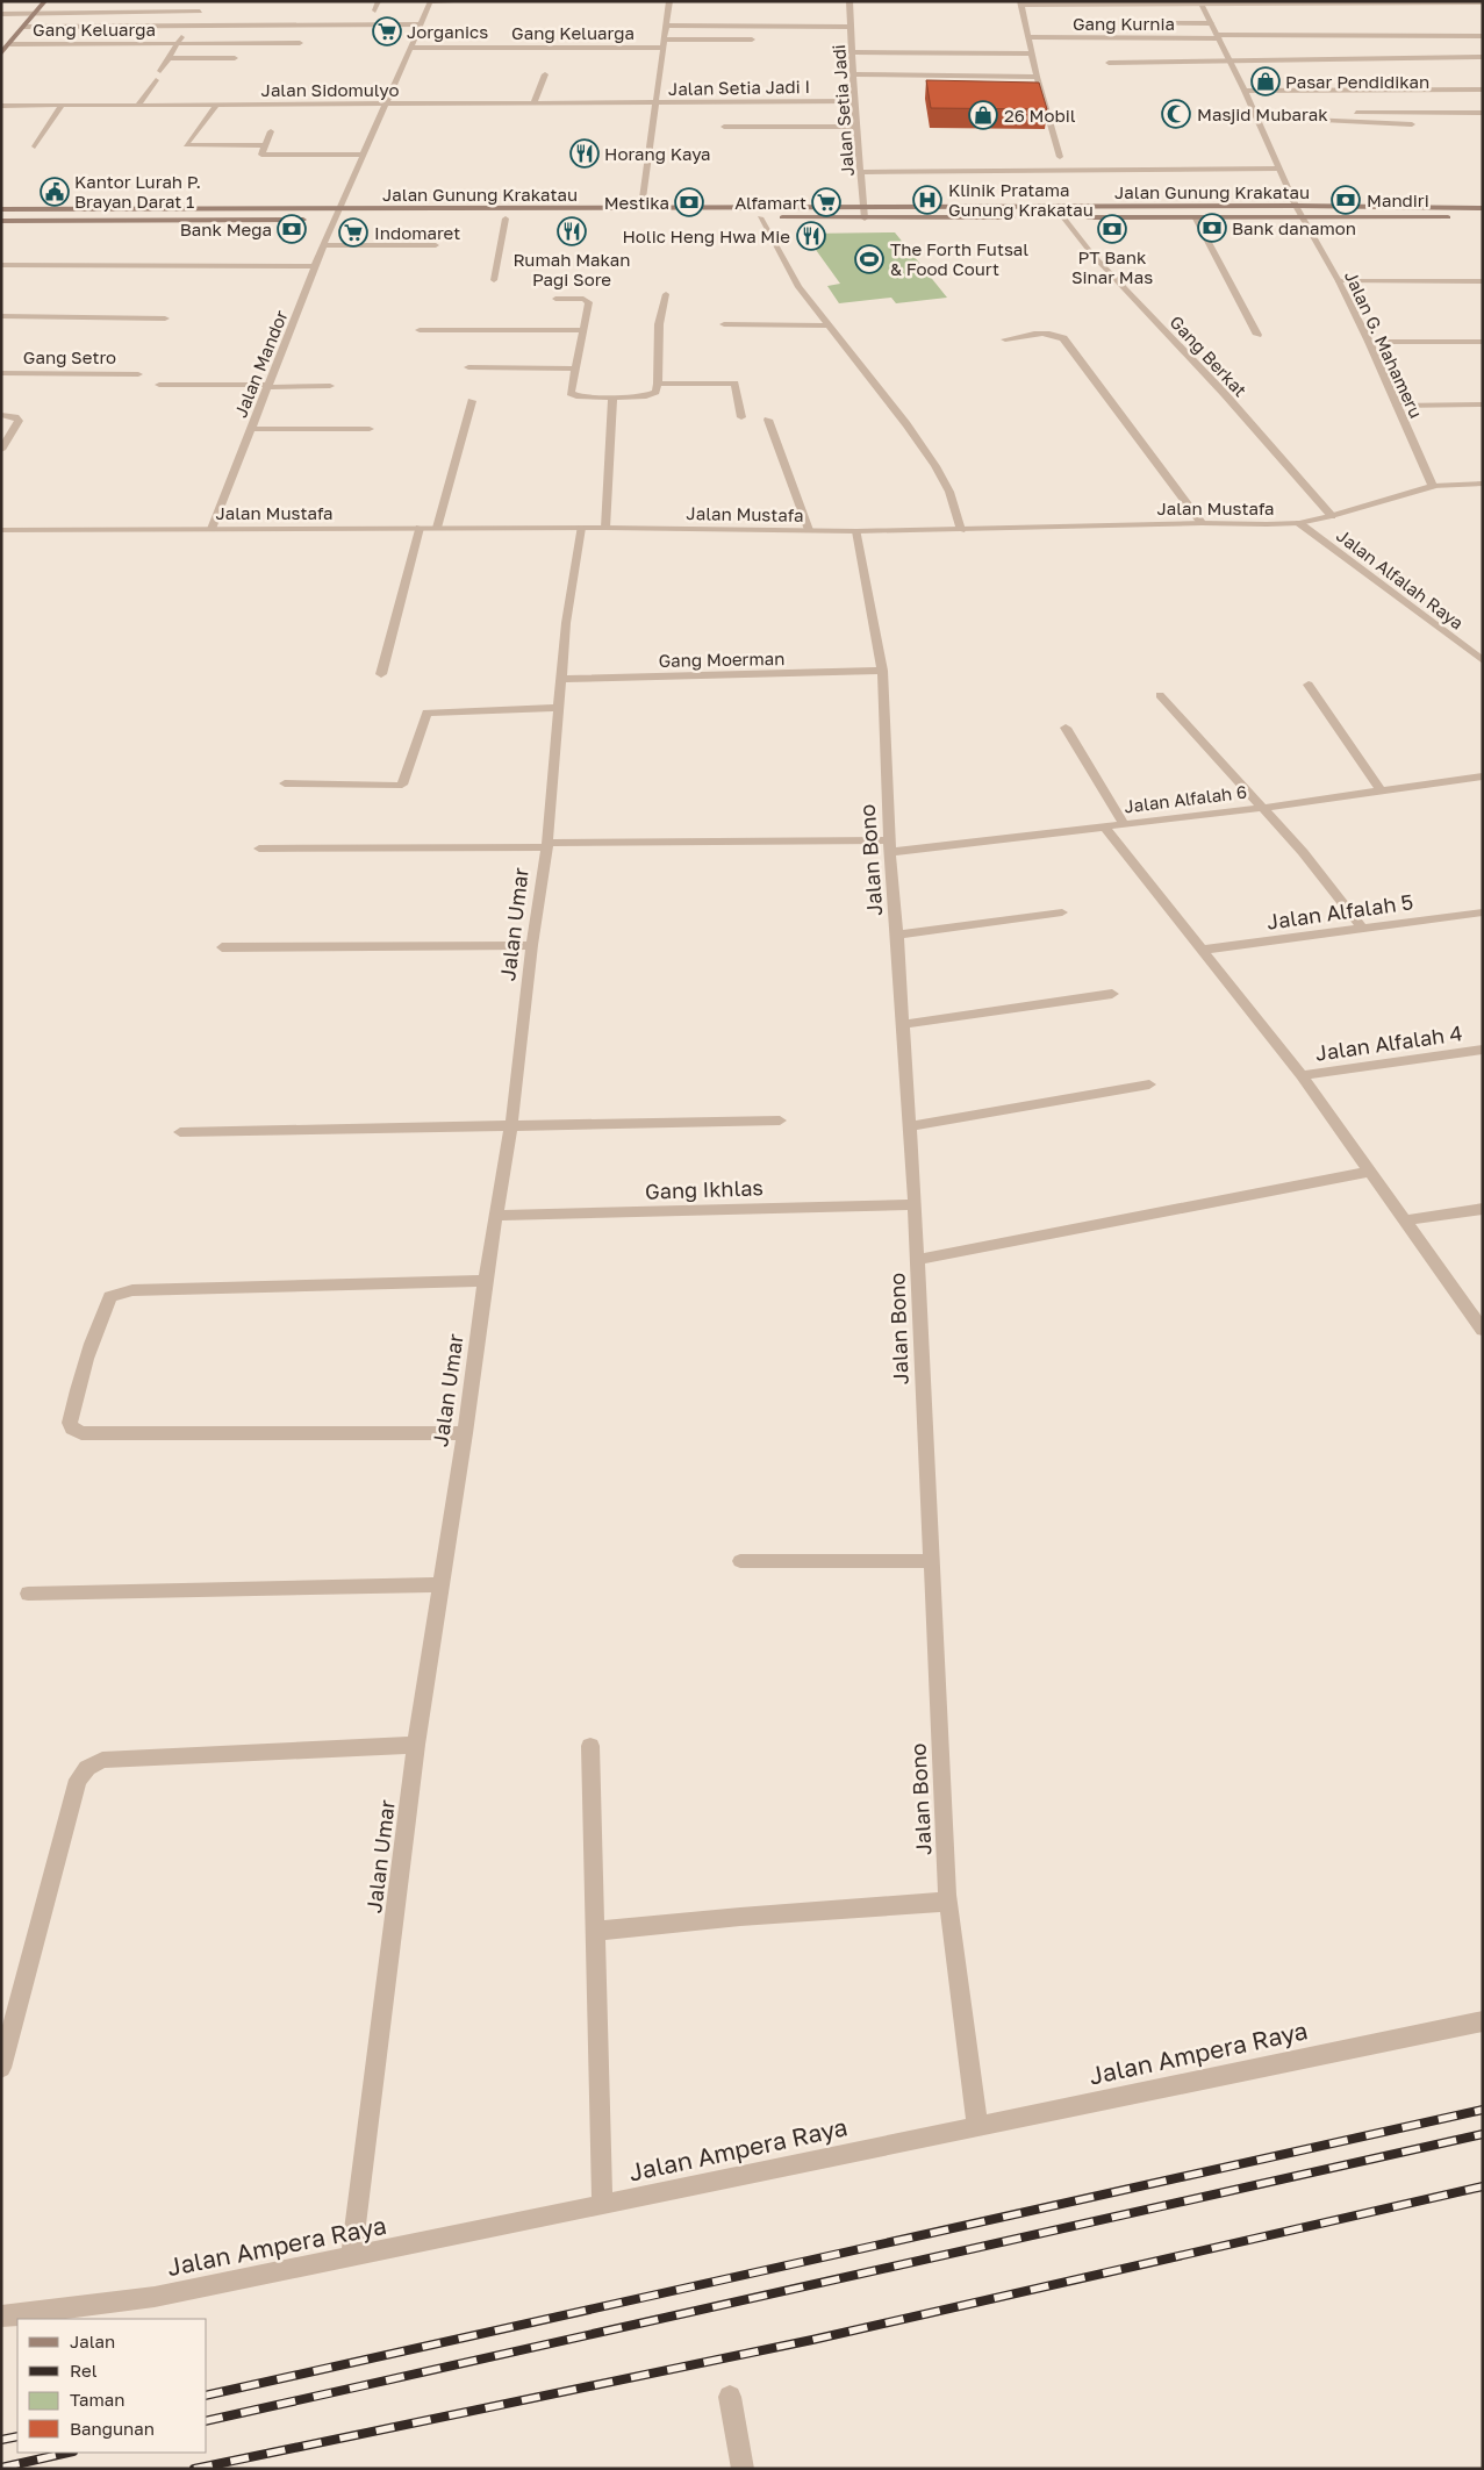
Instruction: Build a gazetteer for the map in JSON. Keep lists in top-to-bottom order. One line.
{"streets":{"main road":["Jalan Gunung Krakatau"],"street":["Gang Kurnia","Gang Keluarga","Jalan Setia Jadi I","Jalan Sidomulyo","Jalan Setia Jadi","Jalan G. Mahameru","Gang Berkat","Gang Setro","Jalan Mandor","Jalan Mustafa","Jalan Alfalah Raya","Gang Moerman","Jalan Alfalah 6","Jalan Bono","Jalan Alfalah 5","Jalan Umar","Jalan Alfalah 4","Gang Ikhlas","Jalan Ampera Raya"]},"crossings":[["Gang Kurnia","Jalan G. Mahameru"],["Gang Keluarga","Jalan Mandor"],["Jalan Setia Jadi I","Jalan Sidomulyo"],["Jalan Setia Jadi I","Jalan Setia Jadi"],["Jalan Sidomulyo","Jalan Mandor"],["Jalan Setia Jadi","Jalan Gunung Krakatau"],["Jalan Gunung Krakatau","Jalan G. Mahameru"],["Jalan Gunung Krakatau","Gang Berkat"],["Jalan Gunung Krakatau","Jalan Mandor"],["Jalan G. Mahameru","Jalan Mustafa"],["Gang Berkat","Jalan Mustafa"],["Jalan Mandor","Jalan Mustafa"],["Jalan Mustafa","Jalan Alfalah Raya"],["Jalan Mustafa","Jalan Bono"],["Jalan Mustafa","Jalan Umar"],["Gang Moerman","Jalan Bono"],["Gang Moerman","Jalan Umar"],["Jalan Alfalah 6","Jalan Bono"],["Jalan Alfalah 6","Jalan Umar"],["Jalan Bono","Gang Ikhlas"],["Jalan Bono","Jalan Ampera Raya"],["Jalan Umar","Gang Ikhlas"],["Jalan Umar","Jalan Ampera Raya"]],"places":{"supermarket":["Jorganics","Alfamart","Indomaret"],"shop":["Pasar Pendidikan","26 Mobil"],"mosque":["Masjid Mubarak"],"restaurant":["Horang Kaya","Rumah Makan Pagi Sore","Holic Heng Hwa Mie"],"public building":["Kantor Lurah P. Brayan Darat 1"],"hospital":["Klinik Pratama Gunung Krakatau"],"bank":["Mandiri","Mestika","Bank danamon","Bank Mega","PT Bank Sinar Mas"],"sports":["The Forth Futsal & Food Court"]},"legend":["Jalan","Rel","Taman","Bangunan"]}
